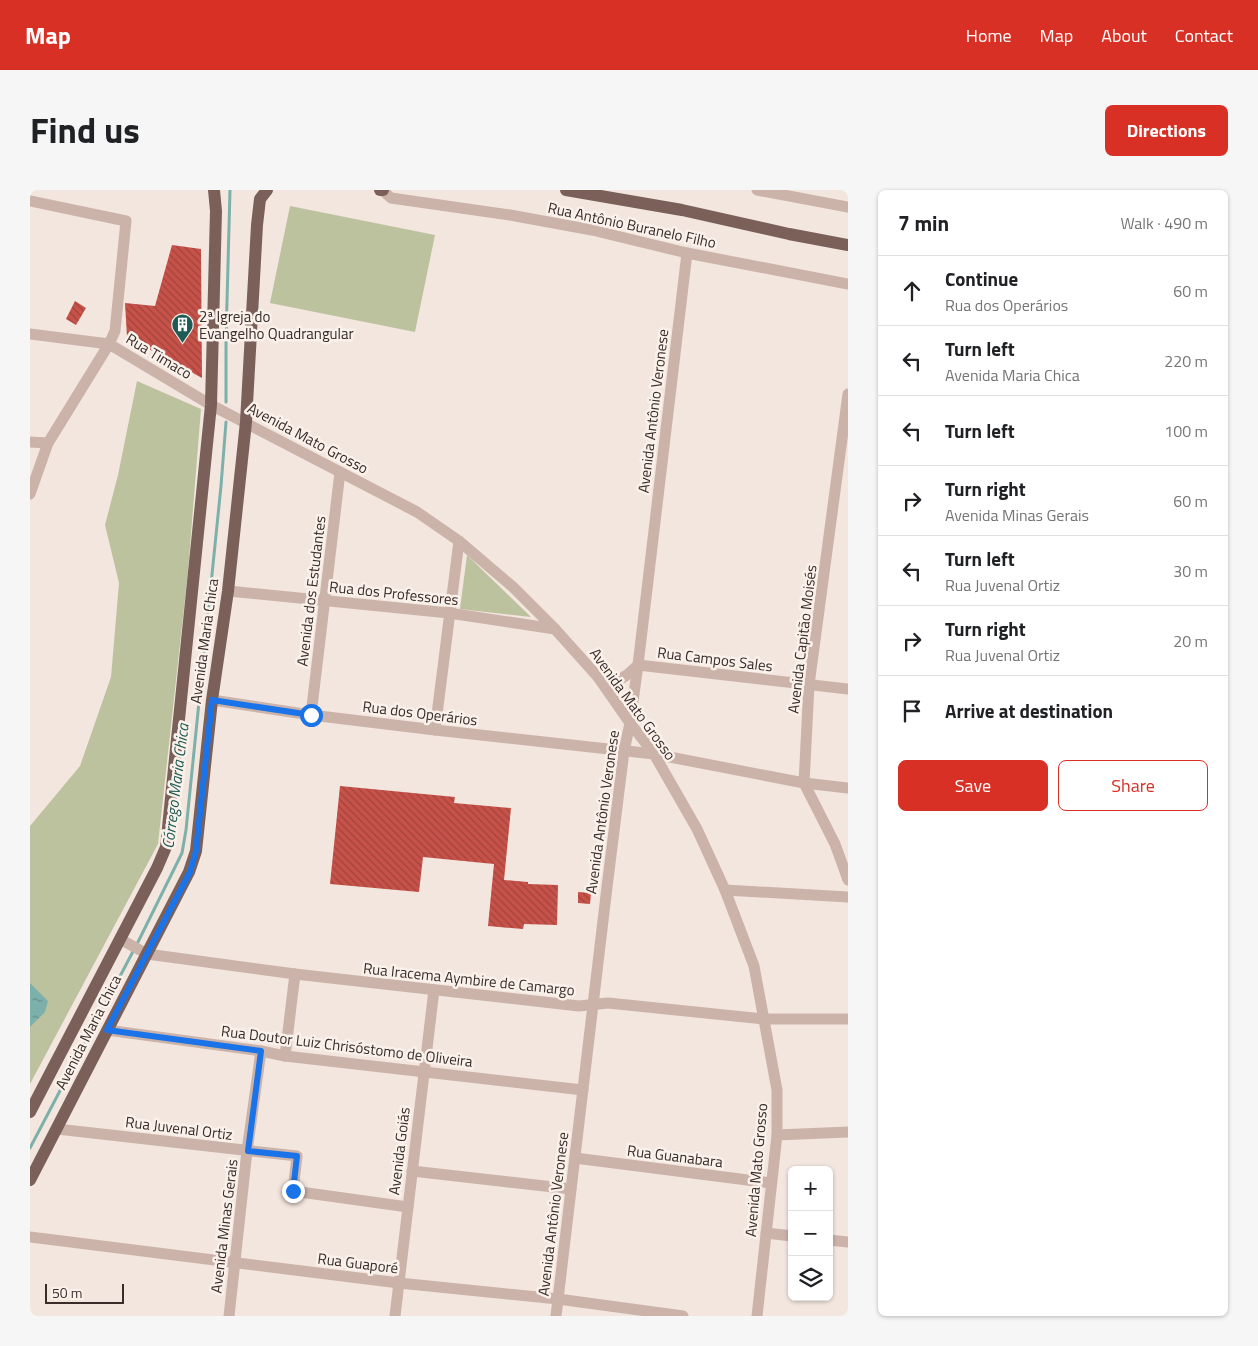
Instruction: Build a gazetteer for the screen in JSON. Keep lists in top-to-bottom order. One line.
{"streets":{"main road":["Avenida Maria Chica"],"street":["Rua Antônio Buranelo Filho","Rua Timaco","Avenida Antônio Veronese","Avenida Mato Grosso","Avenida dos Estudantes","Rua dos Professores","Avenida Capitão Moisés","Rua Campos Sales","Rua dos Operários","Rua Iracema Aymbire de Camargo","Rua Doutor Luiz Chrisóstomo de Oliveira","Rua Juvenal Ortiz","Avenida Goiás","Rua Guanabara","Avenida Minas Gerais","Rua Guaporé"]},"crossings":[["Rua Antônio Buranelo Filho","Avenida Antônio Veronese"],["Rua Timaco","Avenida Mato Grosso"],["Rua Timaco","Avenida Maria Chica"],["Avenida Antônio Veronese","Avenida Mato Grosso"],["Avenida Antônio Veronese","Rua Campos Sales"],["Avenida Antônio Veronese","Rua dos Operários"],["Avenida Antônio Veronese","Rua Iracema Aymbire de Camargo"],["Avenida Antônio Veronese","Rua Doutor Luiz Chrisóstomo de Oliveira"],["Avenida Antônio Veronese","Rua Guanabara"],["Avenida Antônio Veronese","Rua Guaporé"],["Avenida Mato Grosso","Avenida dos Estudantes"],["Avenida Mato Grosso","Rua dos Professores"],["Avenida Mato Grosso","Avenida Maria Chica"],["Avenida Mato Grosso","Rua dos Operários"],["Avenida Mato Grosso","Rua Iracema Aymbire de Camargo"],["Avenida Mato Grosso","Rua Guanabara"],["Avenida dos Estudantes","Rua dos Professores"],["Avenida dos Estudantes","Rua dos Operários"],["Rua dos Professores","Avenida Maria Chica"],["Avenida Capitão Moisés","Rua Campos Sales"],["Avenida Capitão Moisés","Rua dos Operários"],["Avenida Maria Chica","Rua dos Operários"],["Avenida Maria Chica","Rua Iracema Aymbire de Camargo"],["Avenida Maria Chica","Rua Doutor Luiz Chrisóstomo de Oliveira"],["Avenida Maria Chica","Rua Juvenal Ortiz"],["Rua Iracema Aymbire de Camargo","Avenida Goiás"],["Rua Doutor Luiz Chrisóstomo de Oliveira","Avenida Goiás"],["Rua Doutor Luiz Chrisóstomo de Oliveira","Avenida Minas Gerais"],["Rua Juvenal Ortiz","Avenida Goiás"],["Rua Juvenal Ortiz","Avenida Minas Gerais"],["Avenida Goiás","Rua Guaporé"],["Avenida Minas Gerais","Rua Guaporé"]],"water":["Córrego Maria Chica"],"places":{"building":["2ª Igreja do Evangelho Quadrangular"]},"scale_bar":"50 m","page":{"header":"Map","nav":["Home","Map","About","Contact"],"title":"Find us","buttons":["Directions",["Save","Share"]],"heading":["7 min","Walk · 490 m"],"list":[["Continue","Rua dos Operários","60 m"],["Turn left","Avenida Maria Chica","220 m"],["Turn left","100 m"],["Turn right","Avenida Minas Gerais","60 m"],["Turn left","Rua Juvenal Ortiz","30 m"],["Turn right","Rua Juvenal Ortiz","20 m"],"Arrive at destination"],"map_buttons":["+","−"],"scale":"50 m"}}
